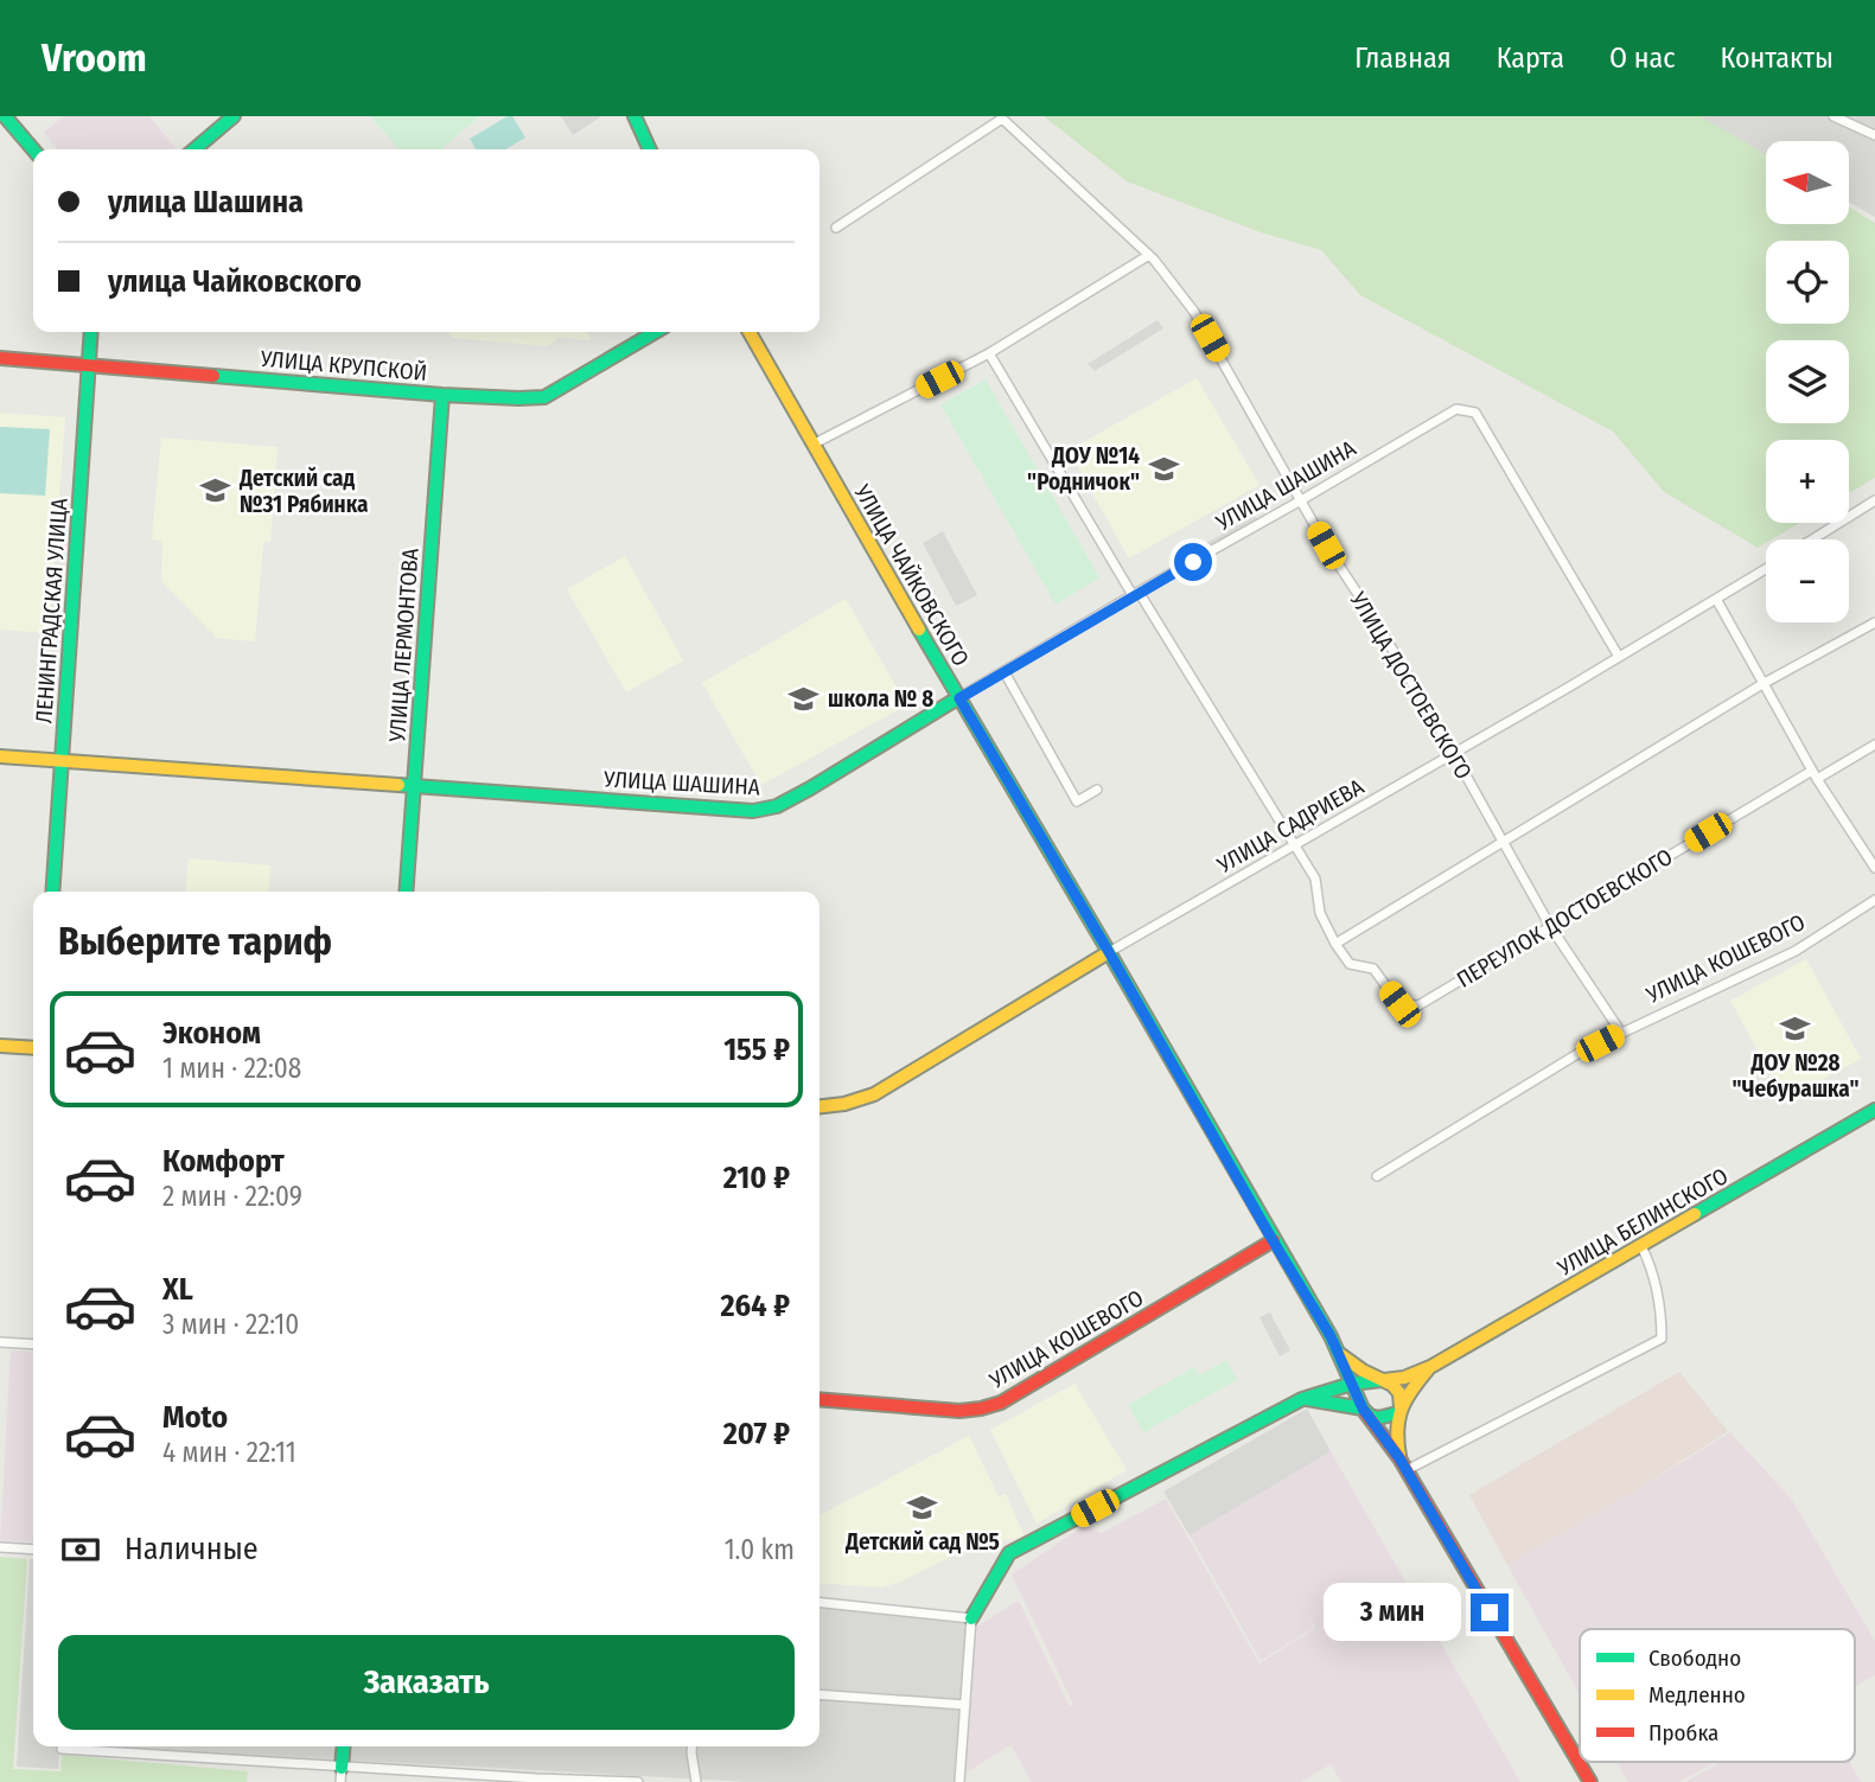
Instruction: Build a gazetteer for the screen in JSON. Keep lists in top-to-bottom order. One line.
{"streets":{"street":["УЛИЦА КРУПСКОЙ","УЛИЦА ШАШИНА","УЛИЦА ЧАЙКОВСКОГО","ЛЕНИНГРАДСКАЯ УЛИЦА","УЛИЦА ЛЕРМОНТОВА","УЛИЦА ДОСТОЕВСКОГО","УЛИЦА САДРИЕВА","ПЕРЕУЛОК ДОСТОЕВСКОГО","УЛИЦА КОШЕВОГО","УЛИЦА БЕЛИНСКОГО"]},"crossings":[["УЛИЦА КРУПСКОЙ","ЛЕНИНГРАДСКАЯ УЛИЦА"],["УЛИЦА КРУПСКОЙ","УЛИЦА ЛЕРМОНТОВА"],["УЛИЦА ШАШИНА","УЛИЦА ЧАЙКОВСКОГО"],["УЛИЦА ШАШИНА","ЛЕНИНГРАДСКАЯ УЛИЦА"],["УЛИЦА ШАШИНА","УЛИЦА ЛЕРМОНТОВА"],["УЛИЦА ШАШИНА","УЛИЦА ДОСТОЕВСКОГО"],["УЛИЦА ШАШИНА","УЛИЦА САДРИЕВА"],["УЛИЦА ШАШИНА","ПЕРЕУЛОК ДОСТОЕВСКОГО"],["УЛИЦА ЧАЙКОВСКОГО","УЛИЦА САДРИЕВА"],["УЛИЦА ЧАЙКОВСКОГО","УЛИЦА КОШЕВОГО"],["УЛИЦА ДОСТОЕВСКОГО","УЛИЦА САДРИЕВА"],["УЛИЦА ДОСТОЕВСКОГО","ПЕРЕУЛОК ДОСТОЕВСКОГО"],["УЛИЦА ДОСТОЕВСКОГО","УЛИЦА КОШЕВОГО"],["УЛИЦА САДРИЕВА","ПЕРЕУЛОК ДОСТОЕВСКОГО"]],"places":{"school or university":["ДОУ №14 \"Родничок\"","Детский сад №31 Рябинка","школа № 8","ДОУ №28 \"Чебурашка\"","Детский сад №5"]},"legend":["Свободно","Медленно","Пробка"],"north":"left","page":{"header":"Vroom","nav":["Главная","Карта","О нас","Контакты"],"map_buttons":["+","−"],"banner":["улица Шашина","улица Чайковского"],"heading":"Выберите тариф","list":[{"name":"Эконом","note":"1 мин · 22:08","value":"155 ₽"},{"name":"Комфорт","note":"2 мин · 22:09","value":"210 ₽"},{"name":"XL","note":"3 мин · 22:10","value":"264 ₽"},{"name":"Moto","note":"4 мин · 22:11","value":"207 ₽"}],"pay":["Наличные","1.0 km"],"bubble":"3 мин","buttons":"Заказать"}}
